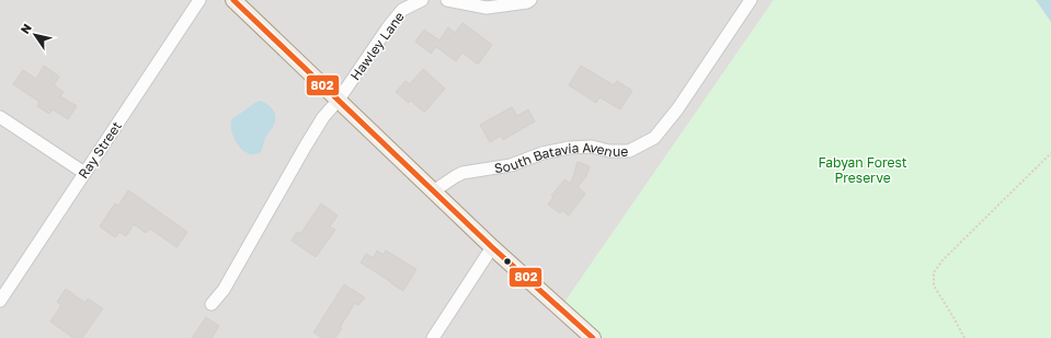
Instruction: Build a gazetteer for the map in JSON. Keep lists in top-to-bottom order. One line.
{"streets":{"street":["Hawley Lane","Ray Street","South Batavia Avenue"]},"parks":["Fabyan Forest Preserve"],"lines":["transit line 802"],"north":"top left"}
